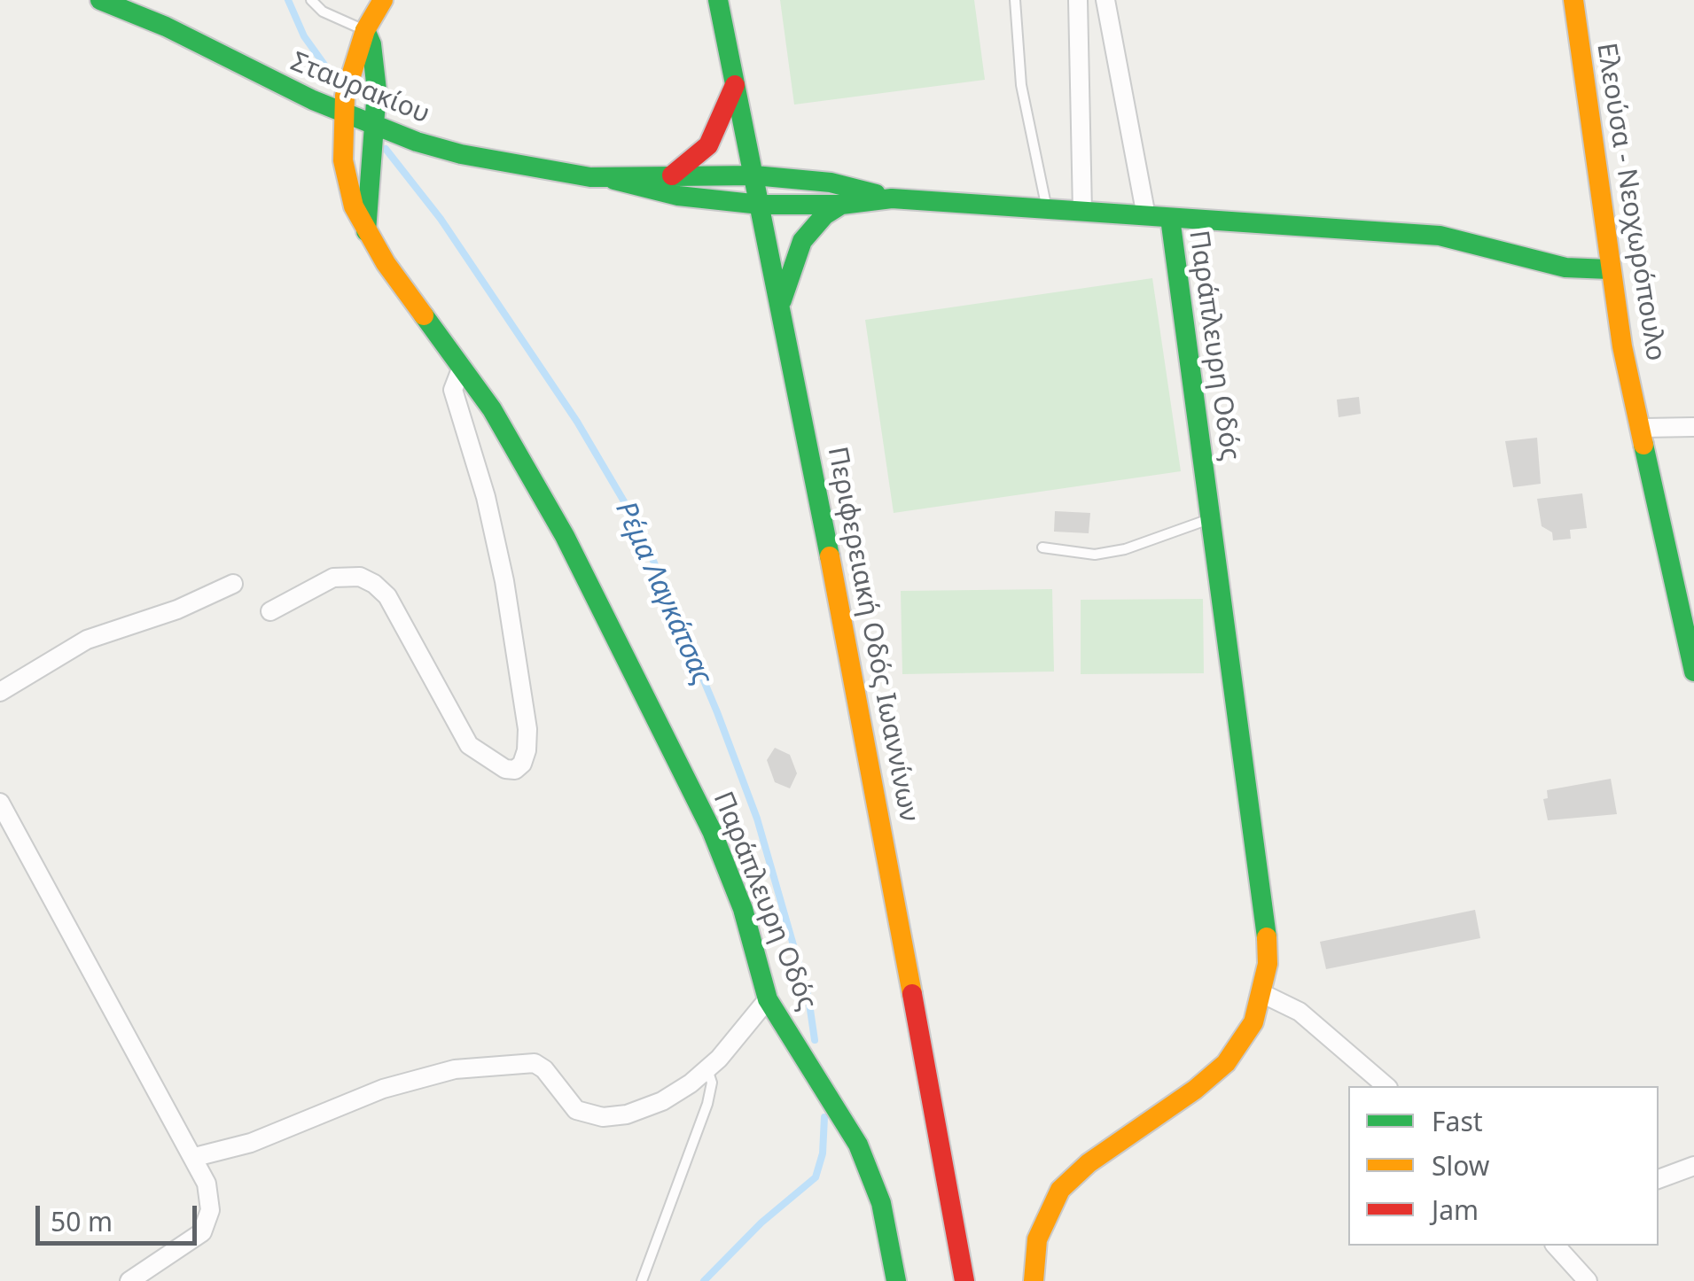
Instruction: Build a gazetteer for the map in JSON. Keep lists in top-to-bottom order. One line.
{"streets":{"main road":["Σταυρακίου","Ελεούσα - Νεοχωρόπουλο","Παράπλευρη Οδός","Περιφερειακή Οδός Ιωαννίνων"]},"crossings":[["Σταυρακίου","Παράπλευρη Οδός"]],"water":["Ρέμα Λαγκάτσας"],"legend":["Fast","Slow","Jam"],"scale_bar":"50 m"}
